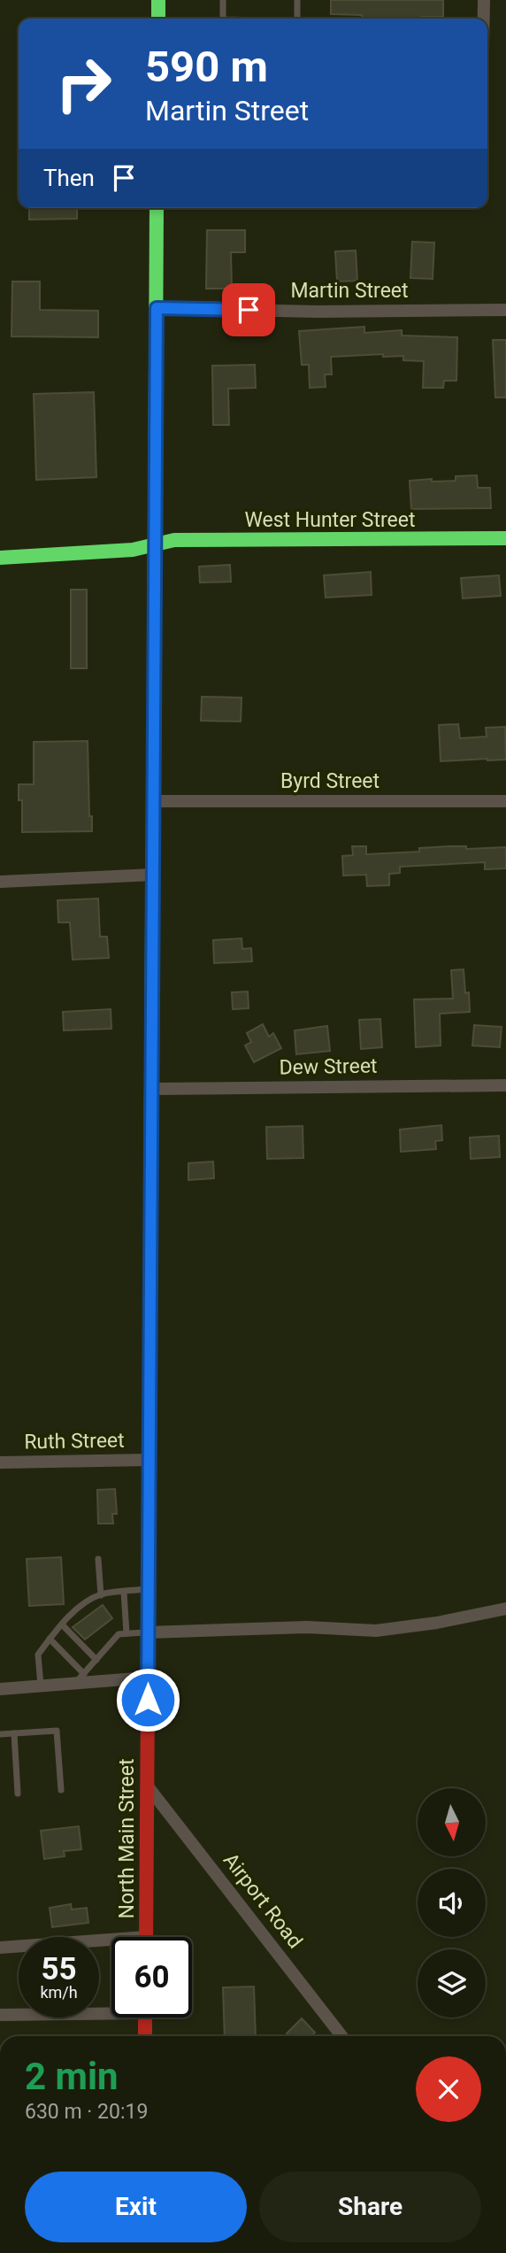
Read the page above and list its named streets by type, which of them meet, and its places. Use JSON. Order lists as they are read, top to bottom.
{
  "streets": {
    "main road": ["West Hunter Street", "North Main Street"],
    "street": [
      "Martin Street",
      "Byrd Street",
      "Dew Street",
      "Ruth Street",
      "Airport Road"
    ]
  },
  "crossings": [
    ["Martin Street", "North Main Street"],
    ["West Hunter Street", "North Main Street"],
    ["Byrd Street", "North Main Street"],
    ["Dew Street", "North Main Street"],
    ["Ruth Street", "North Main Street"],
    ["North Main Street", "Airport Road"]
  ],
  "north": "bottom",
  "page": {
    "turn": ["590 m", "Martin Street"],
    "then": "Then",
    "speed": "55 km/h",
    "limit": "60",
    "heading": ["2 min", "630 m · 20:19"],
    "buttons": ["Exit", "Share"]
  }
}
